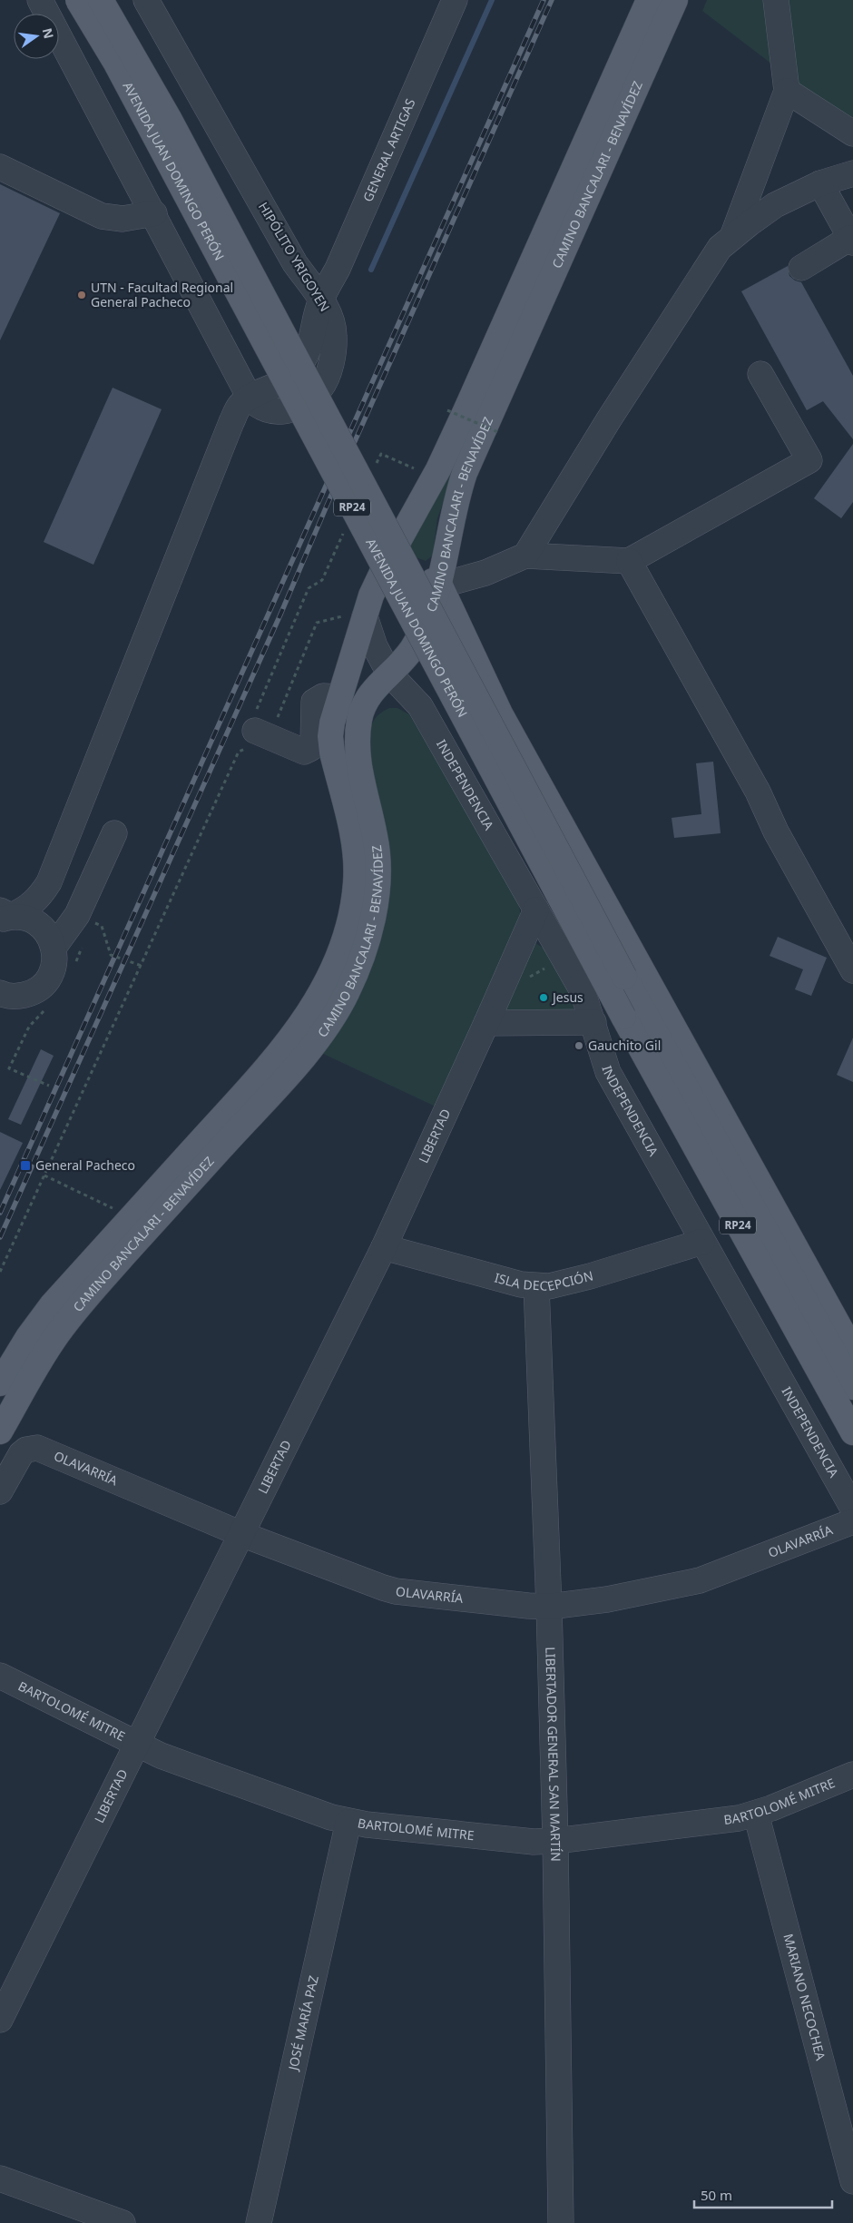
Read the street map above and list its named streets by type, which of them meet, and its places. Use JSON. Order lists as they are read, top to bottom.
{
  "streets": {
    "main road": ["AVENIDA JUAN DOMINGO PERÓN", "CAMINO BANCALARI - BENAVÍDEZ", "RP24"],
    "street": [
      "GENERAL ARTIGAS",
      "HIPÓLITO YRIGOYEN",
      "INDEPENDENCIA",
      "LIBERTAD",
      "ISLA DECEPCIÓN",
      "OLAVARRÍA",
      "BARTOLOMÉ MITRE",
      "LIBERTADOR GENERAL SAN MARTÍN",
      "MARIANO NECOCHEA",
      "JOSÉ MARÍA PAZ"
    ]
  },
  "crossings": [
    ["GENERAL ARTIGAS", "HIPÓLITO YRIGOYEN"],
    ["CAMINO BANCALARI - BENAVÍDEZ", "INDEPENDENCIA"],
    ["INDEPENDENCIA", "LIBERTAD"],
    ["INDEPENDENCIA", "ISLA DECEPCIÓN"],
    ["LIBERTAD", "ISLA DECEPCIÓN"],
    ["LIBERTAD", "OLAVARRÍA"],
    ["LIBERTAD", "BARTOLOMÉ MITRE"],
    ["ISLA DECEPCIÓN", "LIBERTADOR GENERAL SAN MARTÍN"],
    ["OLAVARRÍA", "LIBERTADOR GENERAL SAN MARTÍN"],
    ["BARTOLOMÉ MITRE", "LIBERTADOR GENERAL SAN MARTÍN"],
    ["BARTOLOMÉ MITRE", "MARIANO NECOCHEA"],
    ["BARTOLOMÉ MITRE", "JOSÉ MARÍA PAZ"]
  ],
  "places": {
    "other": ["UTN - Facultad Regional General Pacheco", "Jesus", "Gauchito Gil"],
    "transit": ["General Pacheco"]
  },
  "scale_bar": "50 m",
  "north": "right"
}
